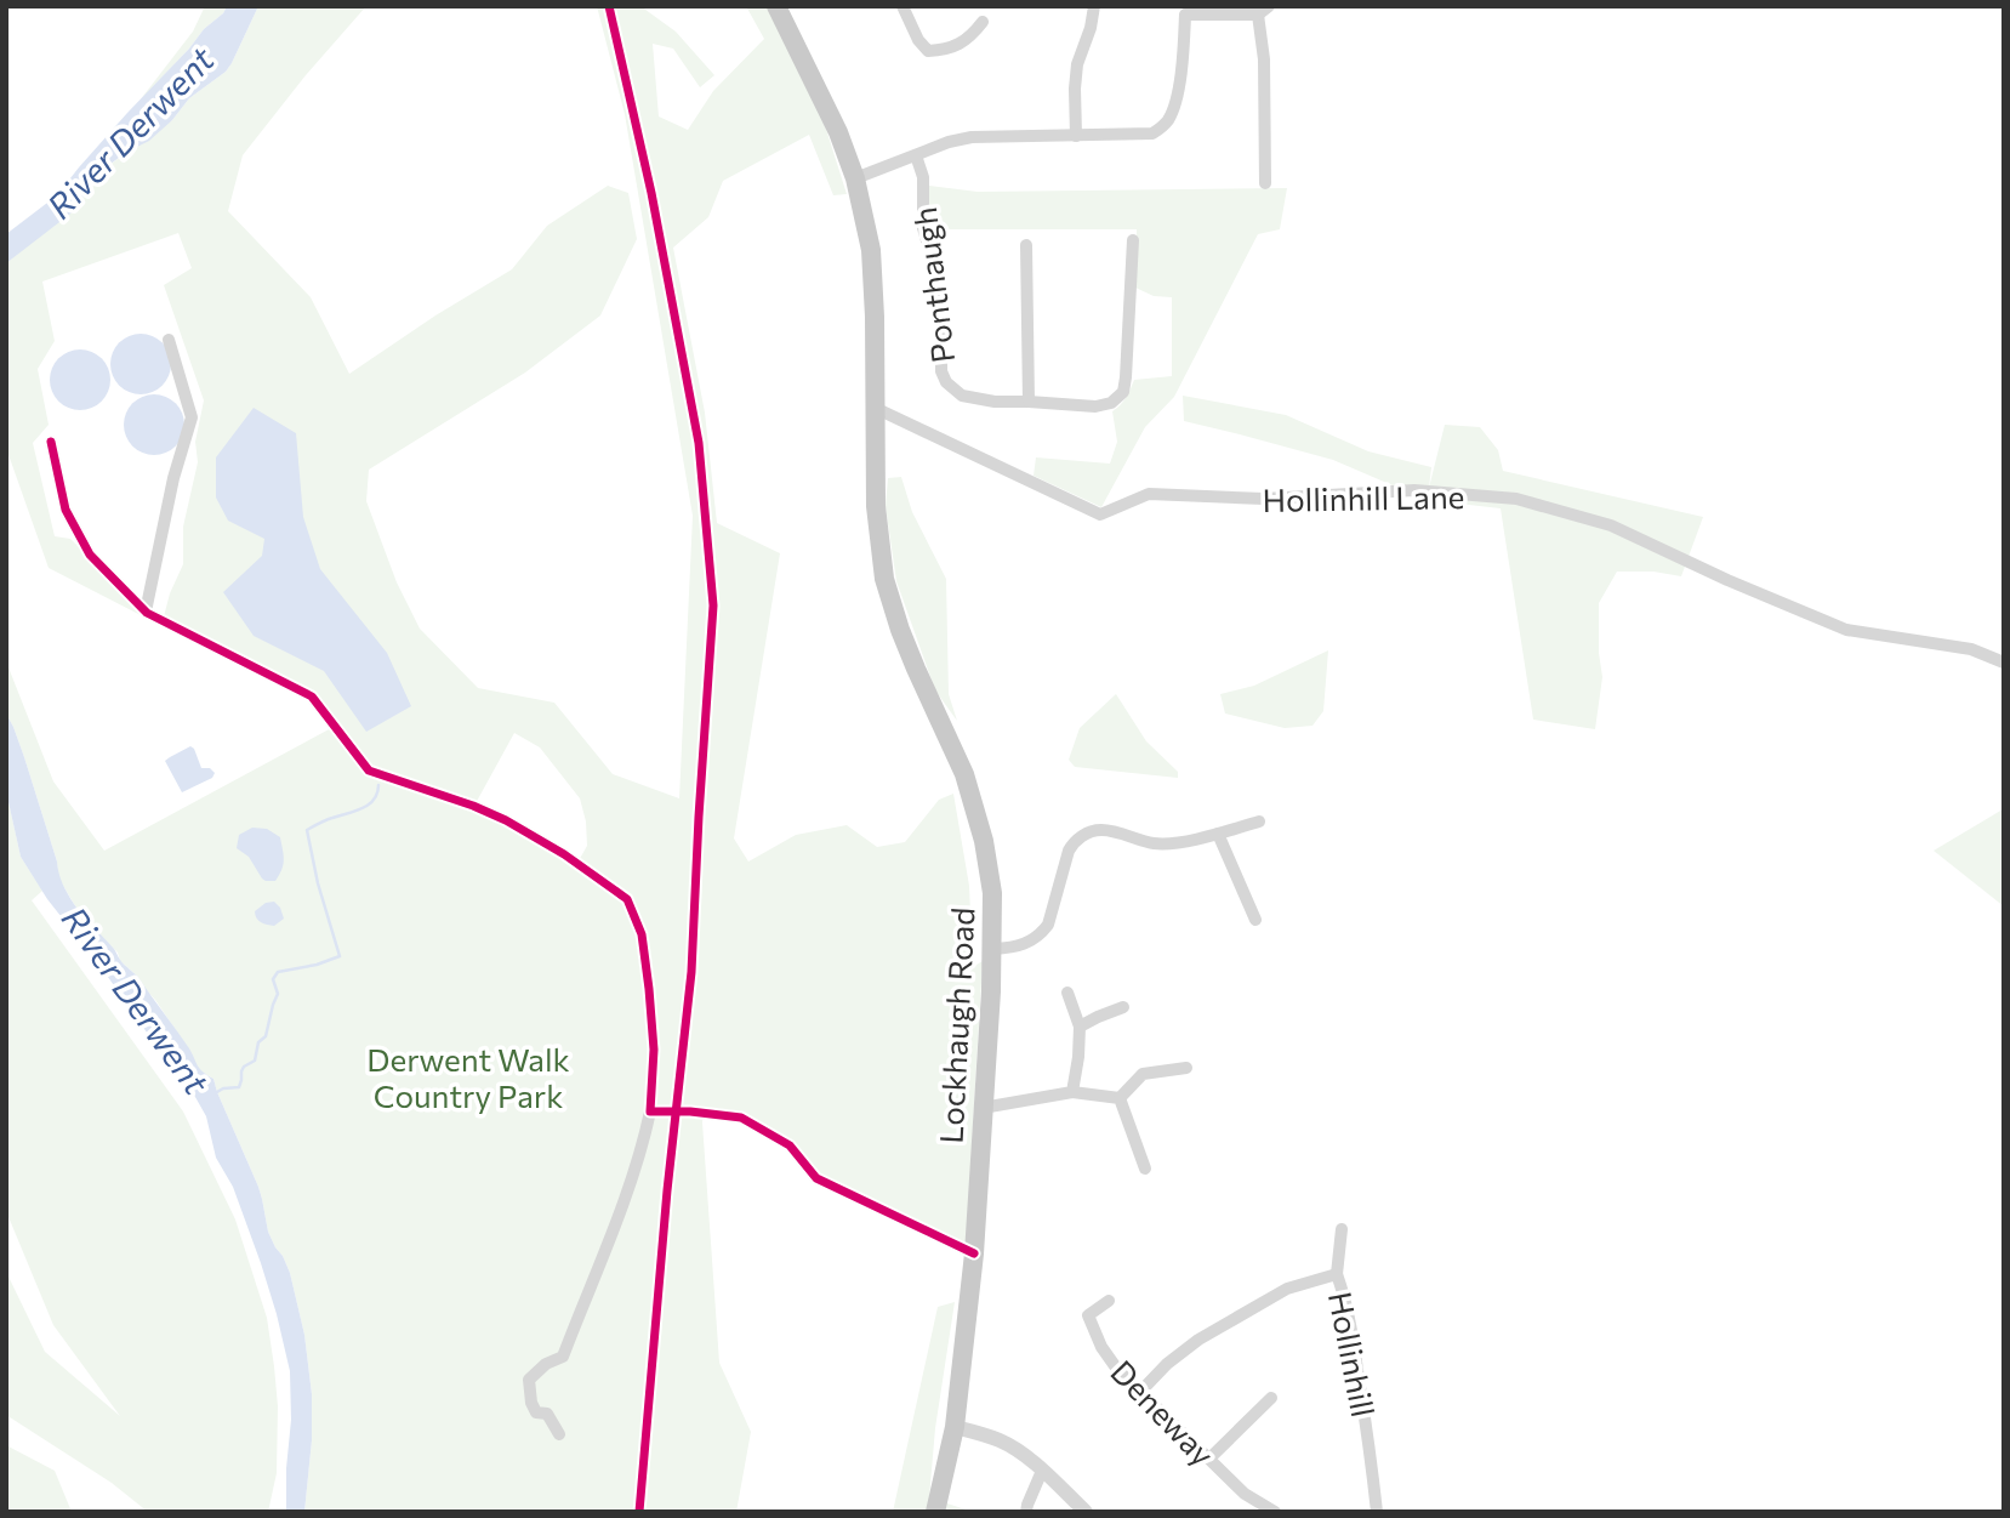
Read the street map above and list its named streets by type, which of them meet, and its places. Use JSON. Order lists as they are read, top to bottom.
{
  "streets": {
    "main road": ["Lockhaugh Road"],
    "street": [
      "Ponthaugh",
      "Hollinhill Lane",
      "Hollinhill",
      "Deneway"
    ]
  },
  "crossings": [
    ["Hollinhill Lane", "Lockhaugh Road"],
    ["Hollinhill", "Deneway"]
  ],
  "water": ["River Derwent"],
  "parks": ["Derwent Walk Country Park"]
}
